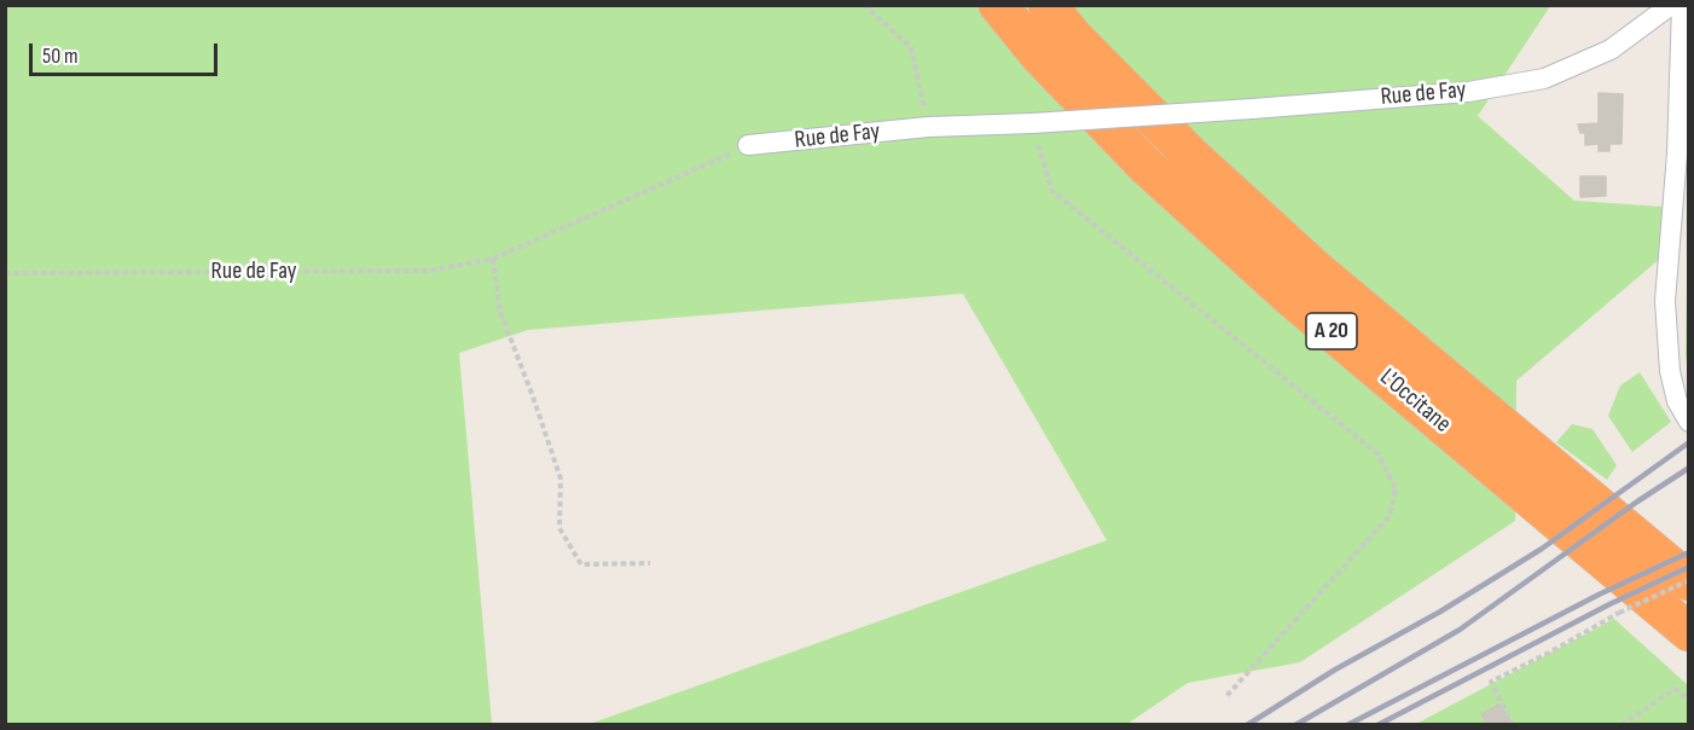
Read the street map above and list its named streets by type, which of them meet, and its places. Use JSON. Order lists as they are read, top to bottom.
{
  "streets": {
    "highway": ["A 20", "L'Occitane"],
    "street": ["Rue de Fay"]
  },
  "scale_bar": "50 m"
}
